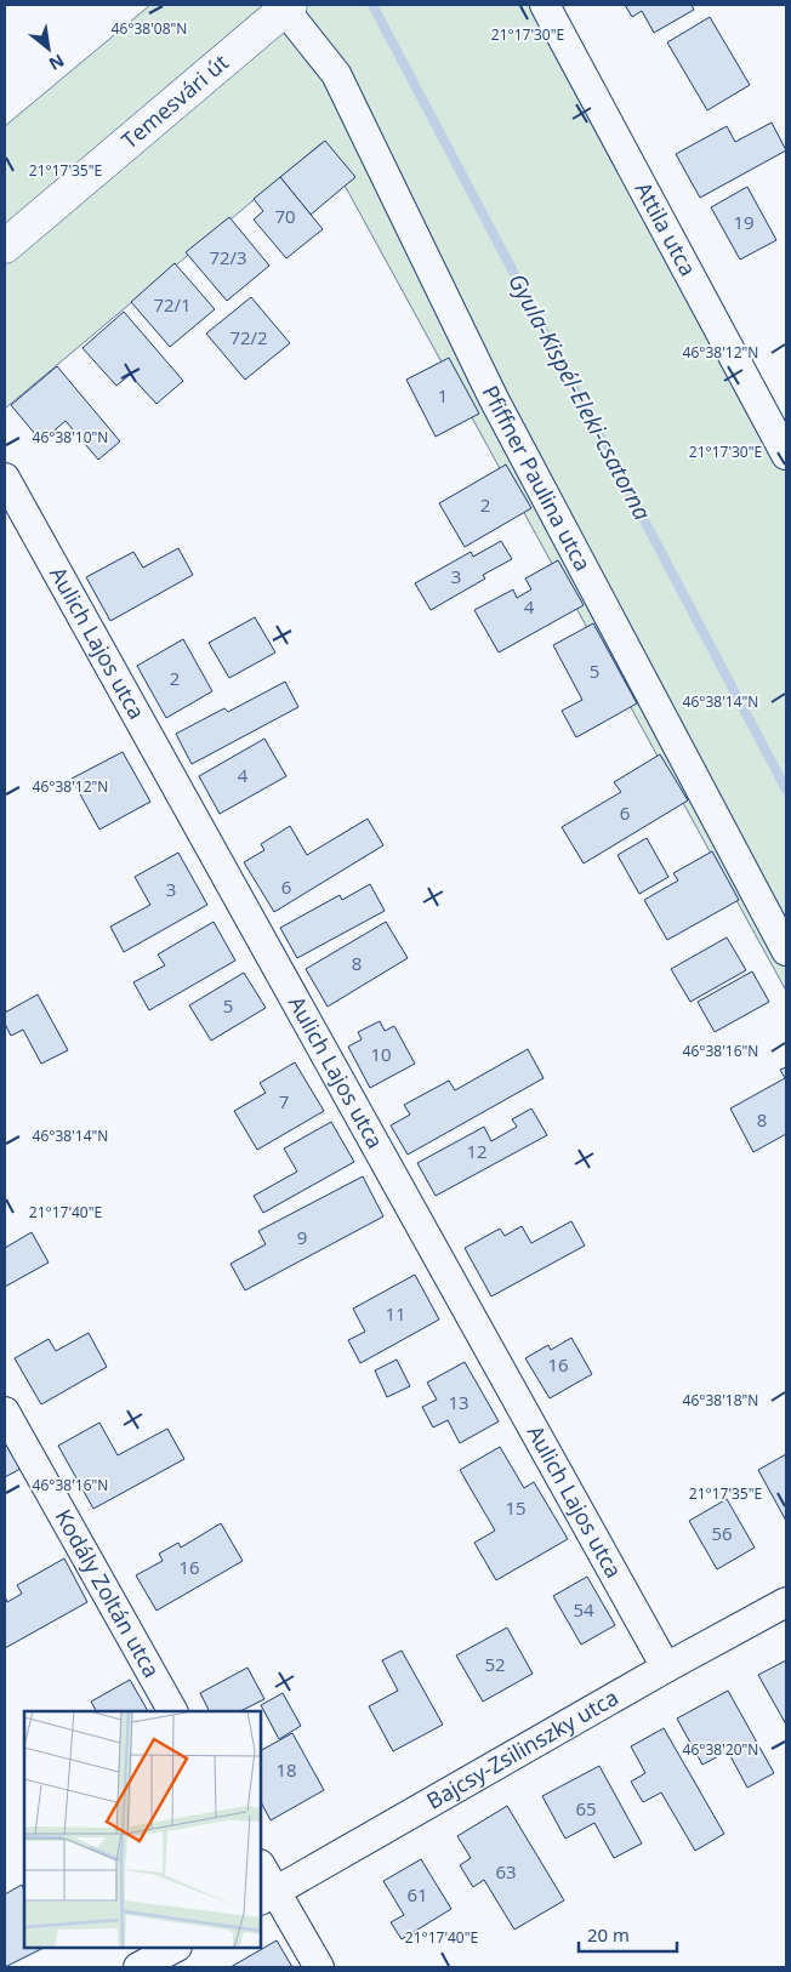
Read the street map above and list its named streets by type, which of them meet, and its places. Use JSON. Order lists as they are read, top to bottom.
{
  "streets": {
    "street": [
      "Temesvári út",
      "Attila utca",
      "Pfiffner Paulina utca",
      "Aulich Lajos utca",
      "Kodály Zoltán utca",
      "Bajcsy-Zsilinszky utca"
    ]
  },
  "crossings": [
    ["Temesvári út", "Pfiffner Paulina utca"],
    ["Aulich Lajos utca", "Bajcsy-Zsilinszky utca"]
  ],
  "water": ["Gyula-Kispél-Eleki-csatorna"],
  "house_numbers": [
    "70",
    "19",
    "72/3",
    "72/1",
    "72/2",
    "1",
    "2",
    "3",
    "4",
    "5",
    "2",
    "4",
    "6",
    "6",
    "3",
    "8",
    "5",
    "10",
    "7",
    "8",
    "12",
    "9",
    "11",
    "16",
    "13",
    "15",
    "56",
    "16",
    "54",
    "52",
    "18",
    "65",
    "63",
    "61"
  ],
  "scale_bar": "20 m",
  "north": "bottom right",
  "coordinates": [
    "46°38'08\"N",
    "21°17'30\"E",
    "21°17'35\"E",
    "46°38'12\"N",
    "46°38'10\"N",
    "46°38'14\"N",
    "46°38'16\"N",
    "21°17'40\"E",
    "46°38'18\"N",
    "46°38'20\"N"
  ]
}
